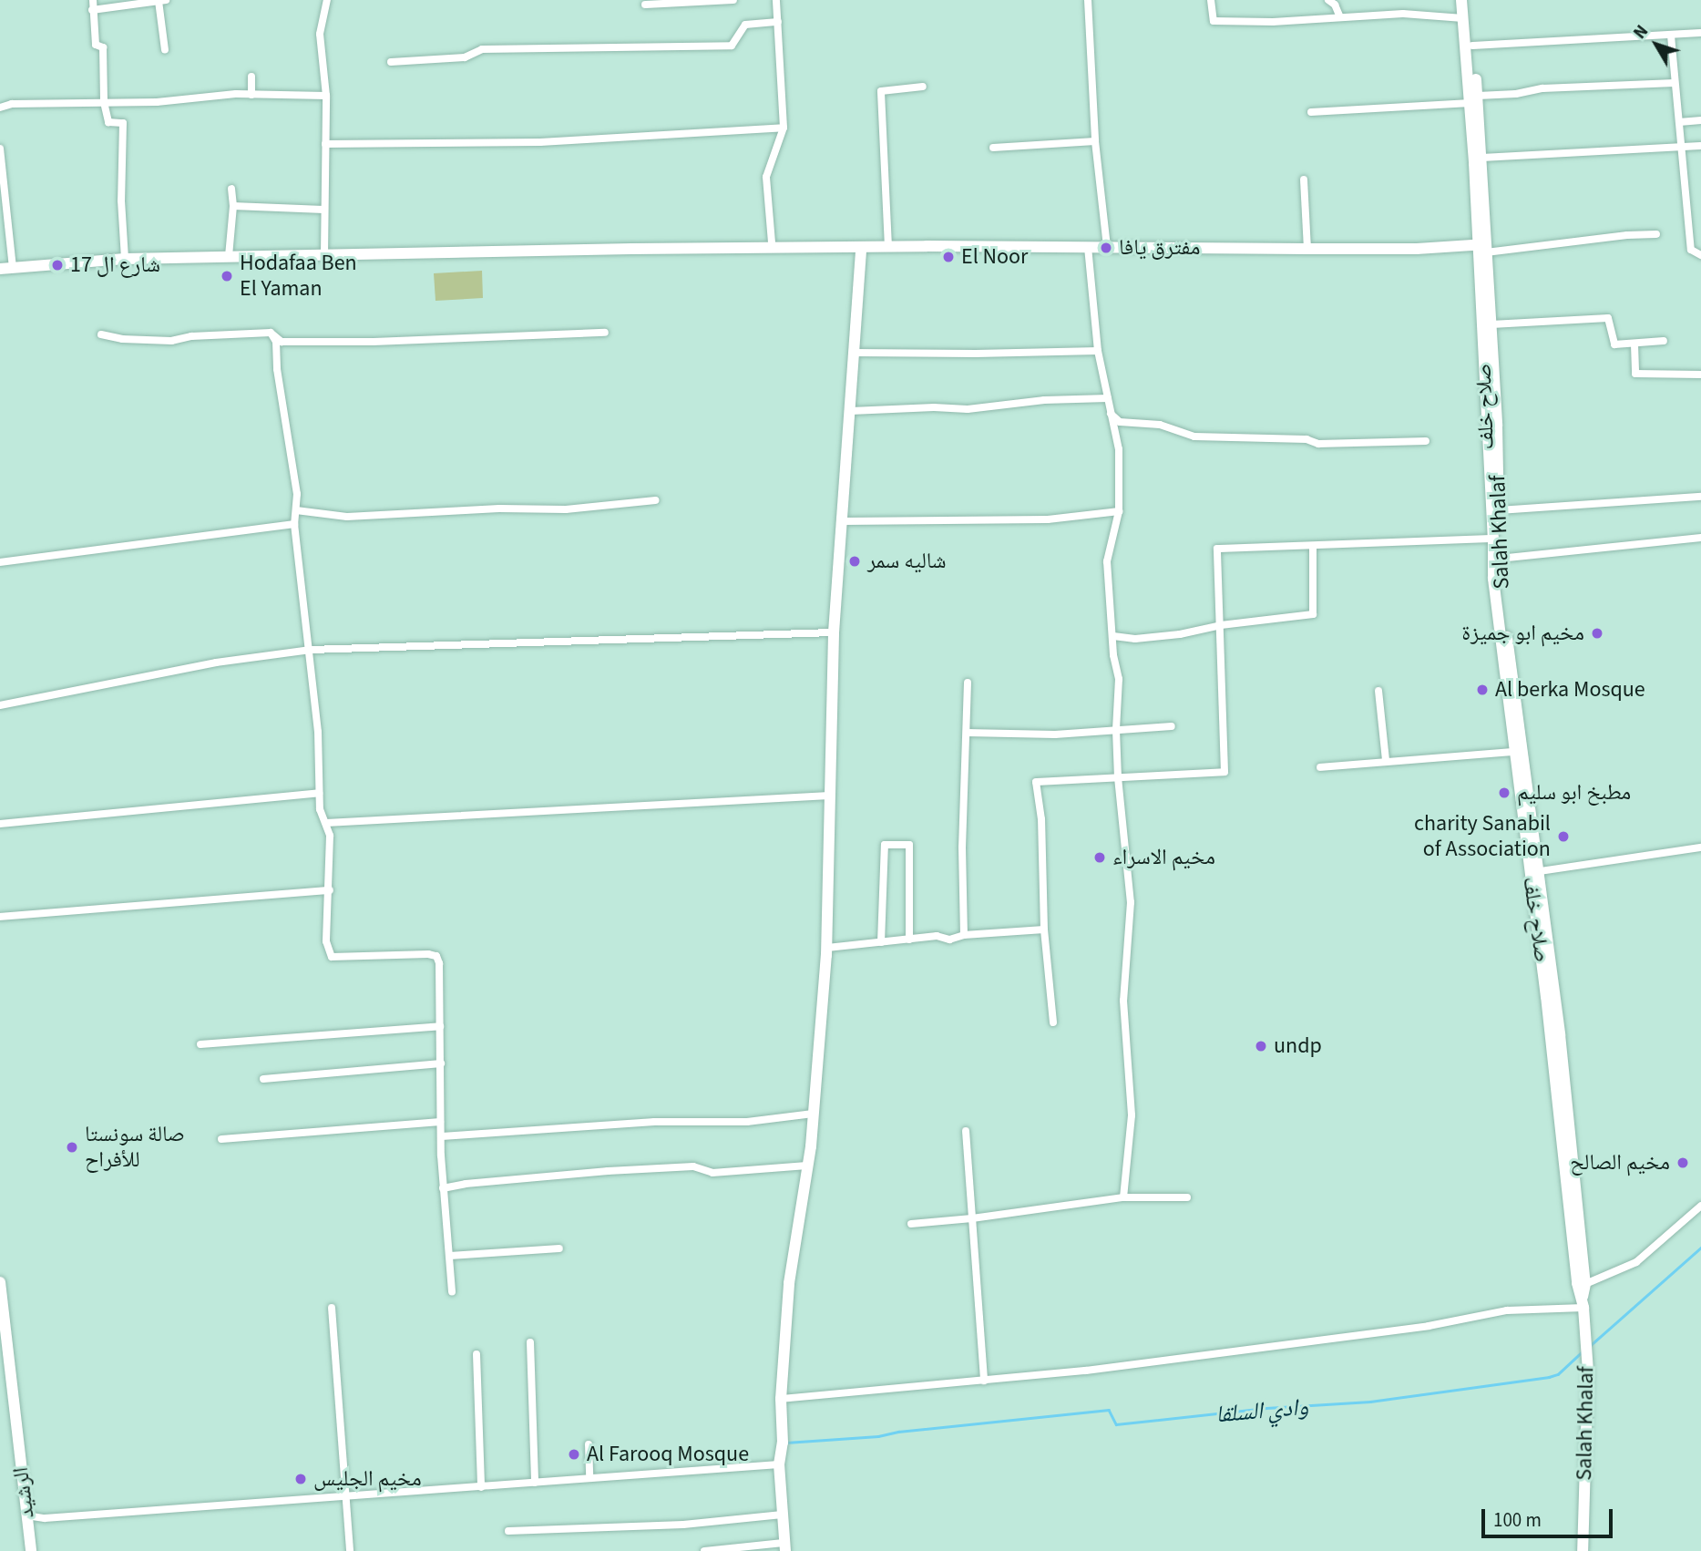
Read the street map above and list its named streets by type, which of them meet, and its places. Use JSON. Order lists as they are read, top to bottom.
{
  "streets": {
    "street": ["صلاح خلف", "Salah Khalaf", "الرشيد"]
  },
  "crossings": [
    ["صلاح خلف", "Salah Khalaf"]
  ],
  "water": ["وادي السلقا"],
  "places": [
    "مفترق يافا",
    "El Noor",
    "شارع ال 17",
    "Hodafaa Ben El Yaman",
    "شاليه سمر",
    "مخيم ابو جميزة",
    "Al berka Mosque",
    "مطبخ ابو سليم",
    "charity Sanabil of Association",
    "مخيم الاسراء",
    "undp",
    "صالة سونستا للأفراح",
    "مخيم الصالح",
    "Al Farooq Mosque",
    "مخيم الجليس"
  ],
  "scale_bar": "100 m",
  "north": "top left"
}
